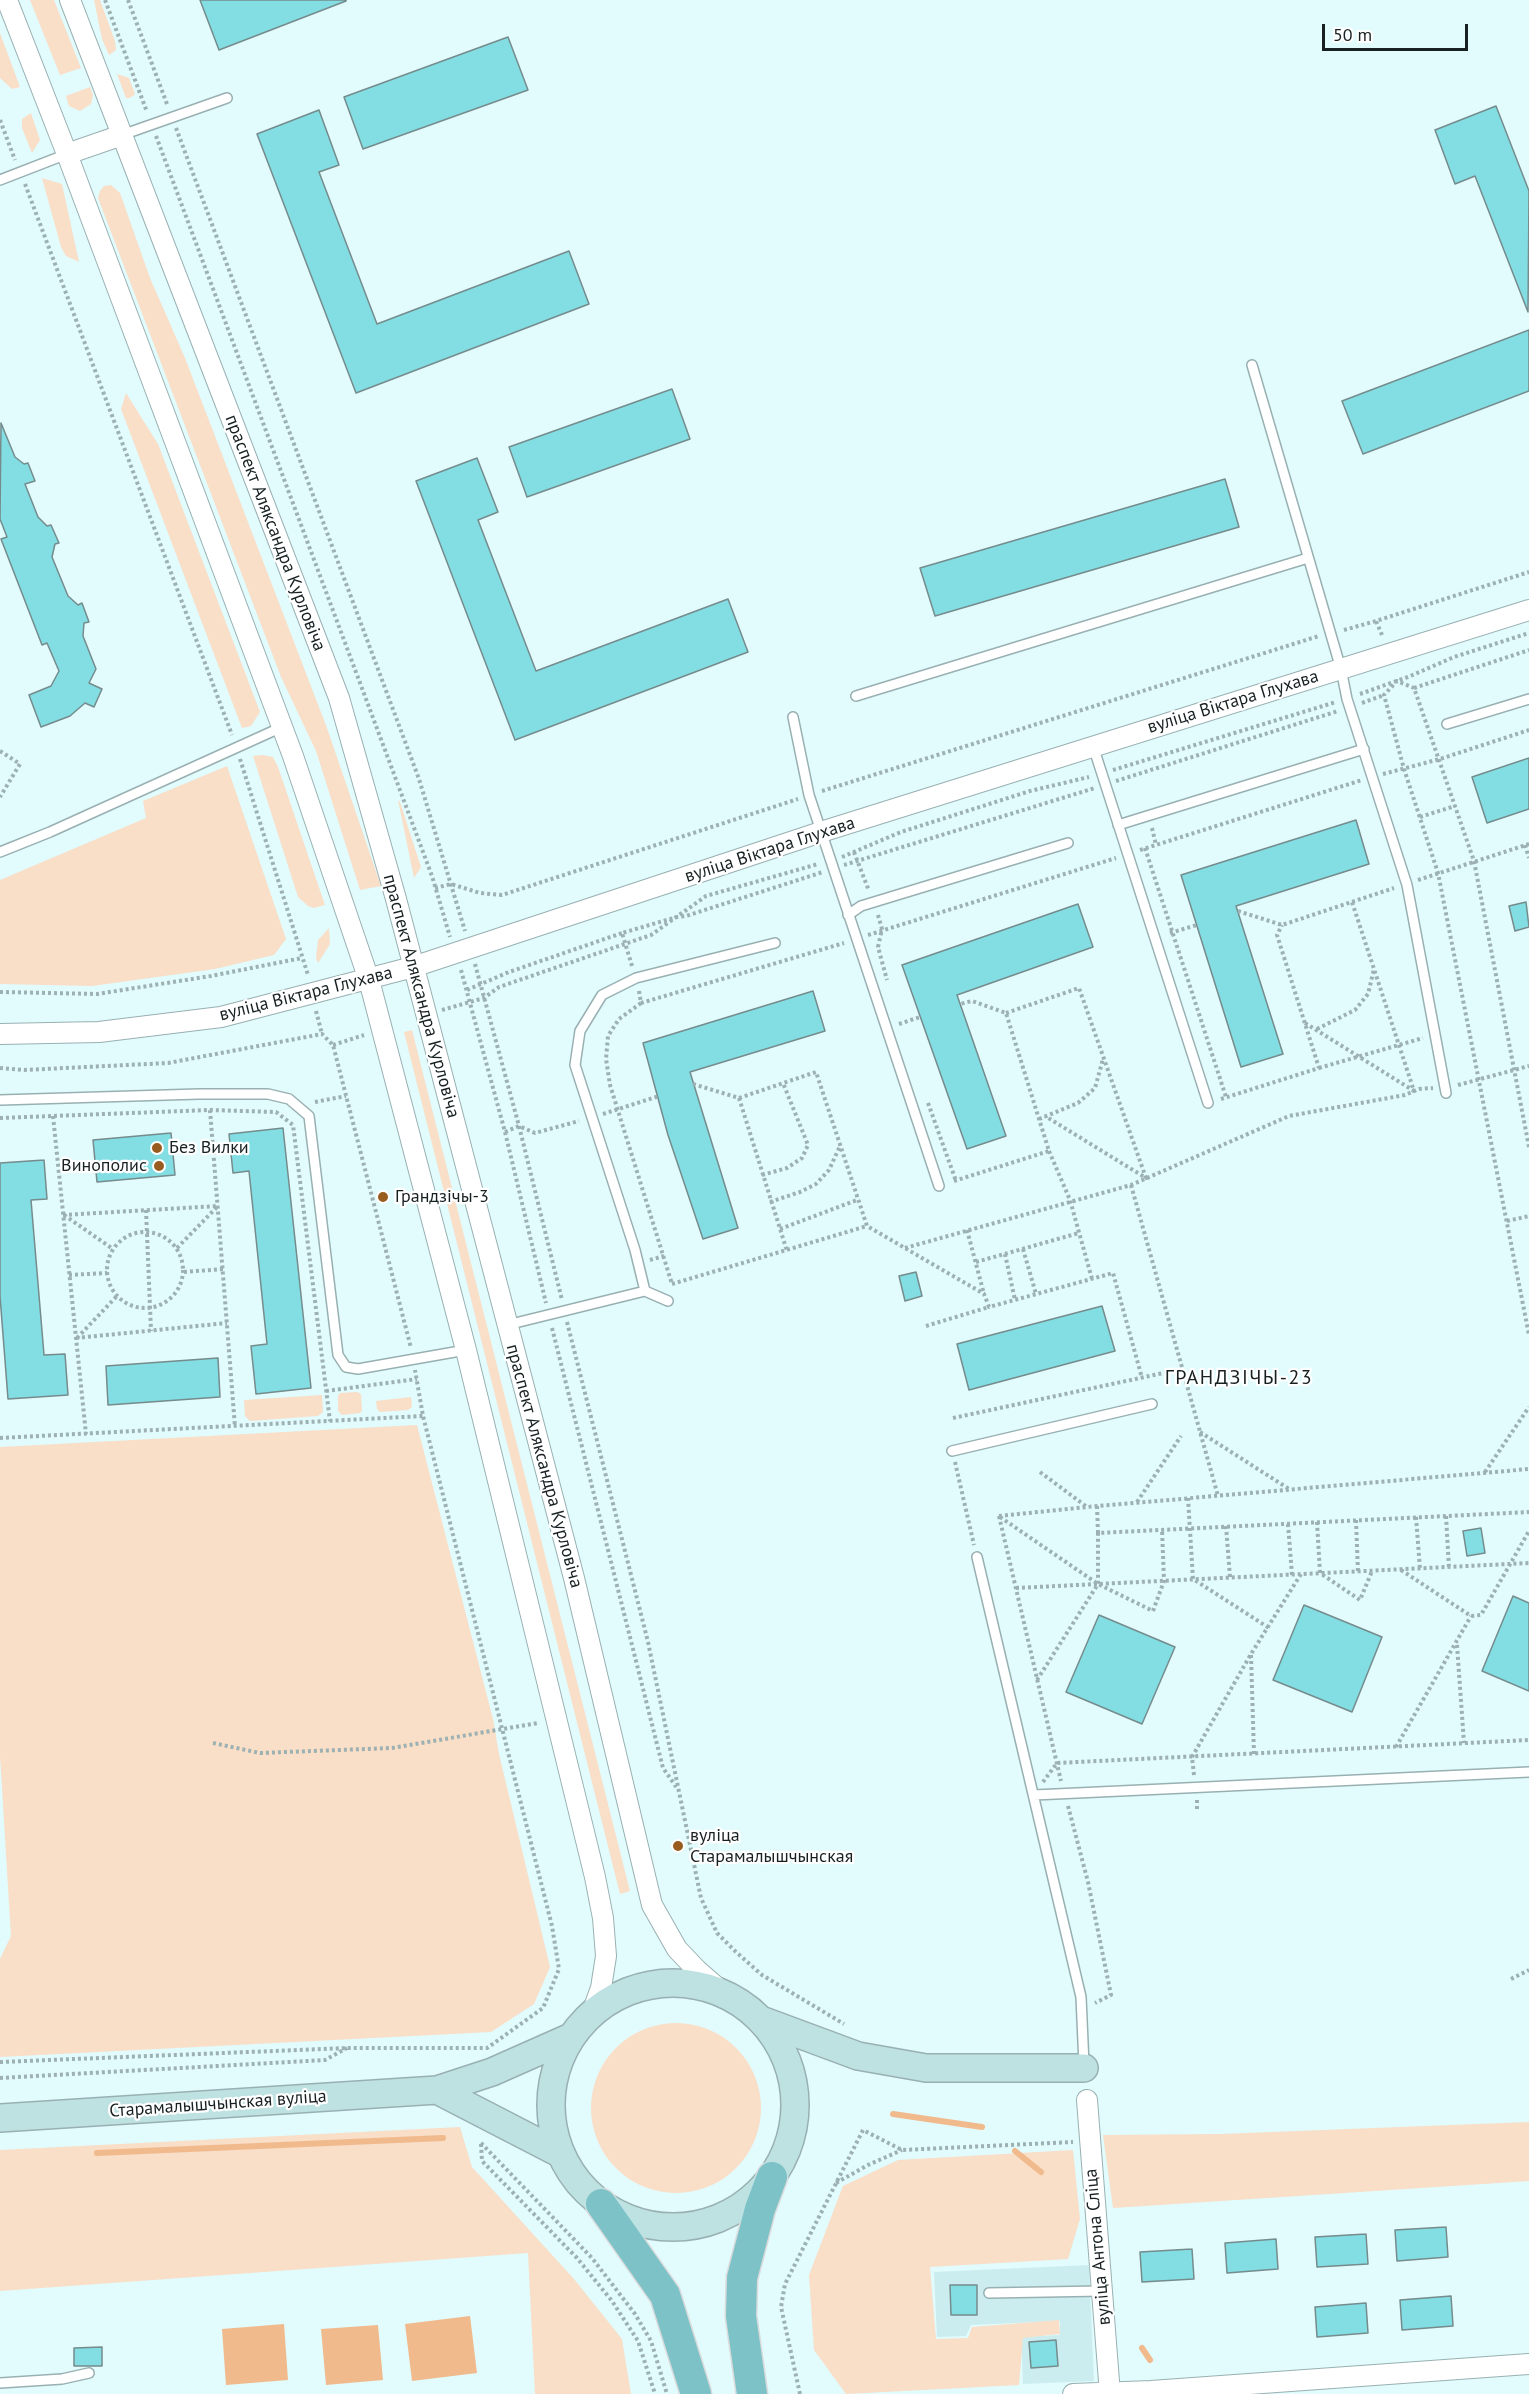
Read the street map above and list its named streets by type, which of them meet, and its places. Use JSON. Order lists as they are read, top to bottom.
{
  "streets": {
    "main road": ["Старамалышчынская вуліца"],
    "street": ["праспект Аляксандра Курловіча", "вуліца Віктара Глухава", "вуліца Антона Сліца"]
  },
  "crossings": [
    ["праспект Аляксандра Курловіча", "вуліца Віктара Глухава"],
    ["праспект Аляксандра Курловіча", "Старамалышчынская вуліца"]
  ],
  "districts": ["ГРАНДЗІЧЫ-23"],
  "places": [
    "Без Вилки",
    "Винополис",
    "Грандзічы-3",
    "вуліца Старамалышчынская"
  ],
  "scale_bar": "50 m"
}
